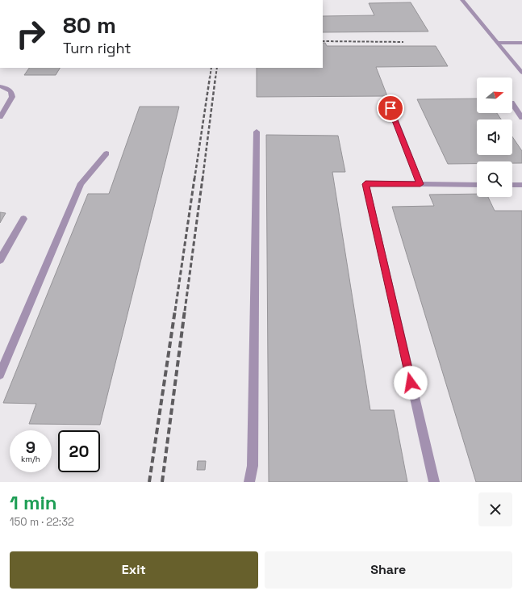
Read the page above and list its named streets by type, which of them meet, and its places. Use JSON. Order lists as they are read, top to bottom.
{
  "north": "right",
  "page": {
    "turn": ["80 m", "Turn right"],
    "speed": "9 km/h",
    "limit": "20",
    "heading": ["1 min", "150 m · 22:32"],
    "buttons": ["Exit", "Share"]
  }
}
